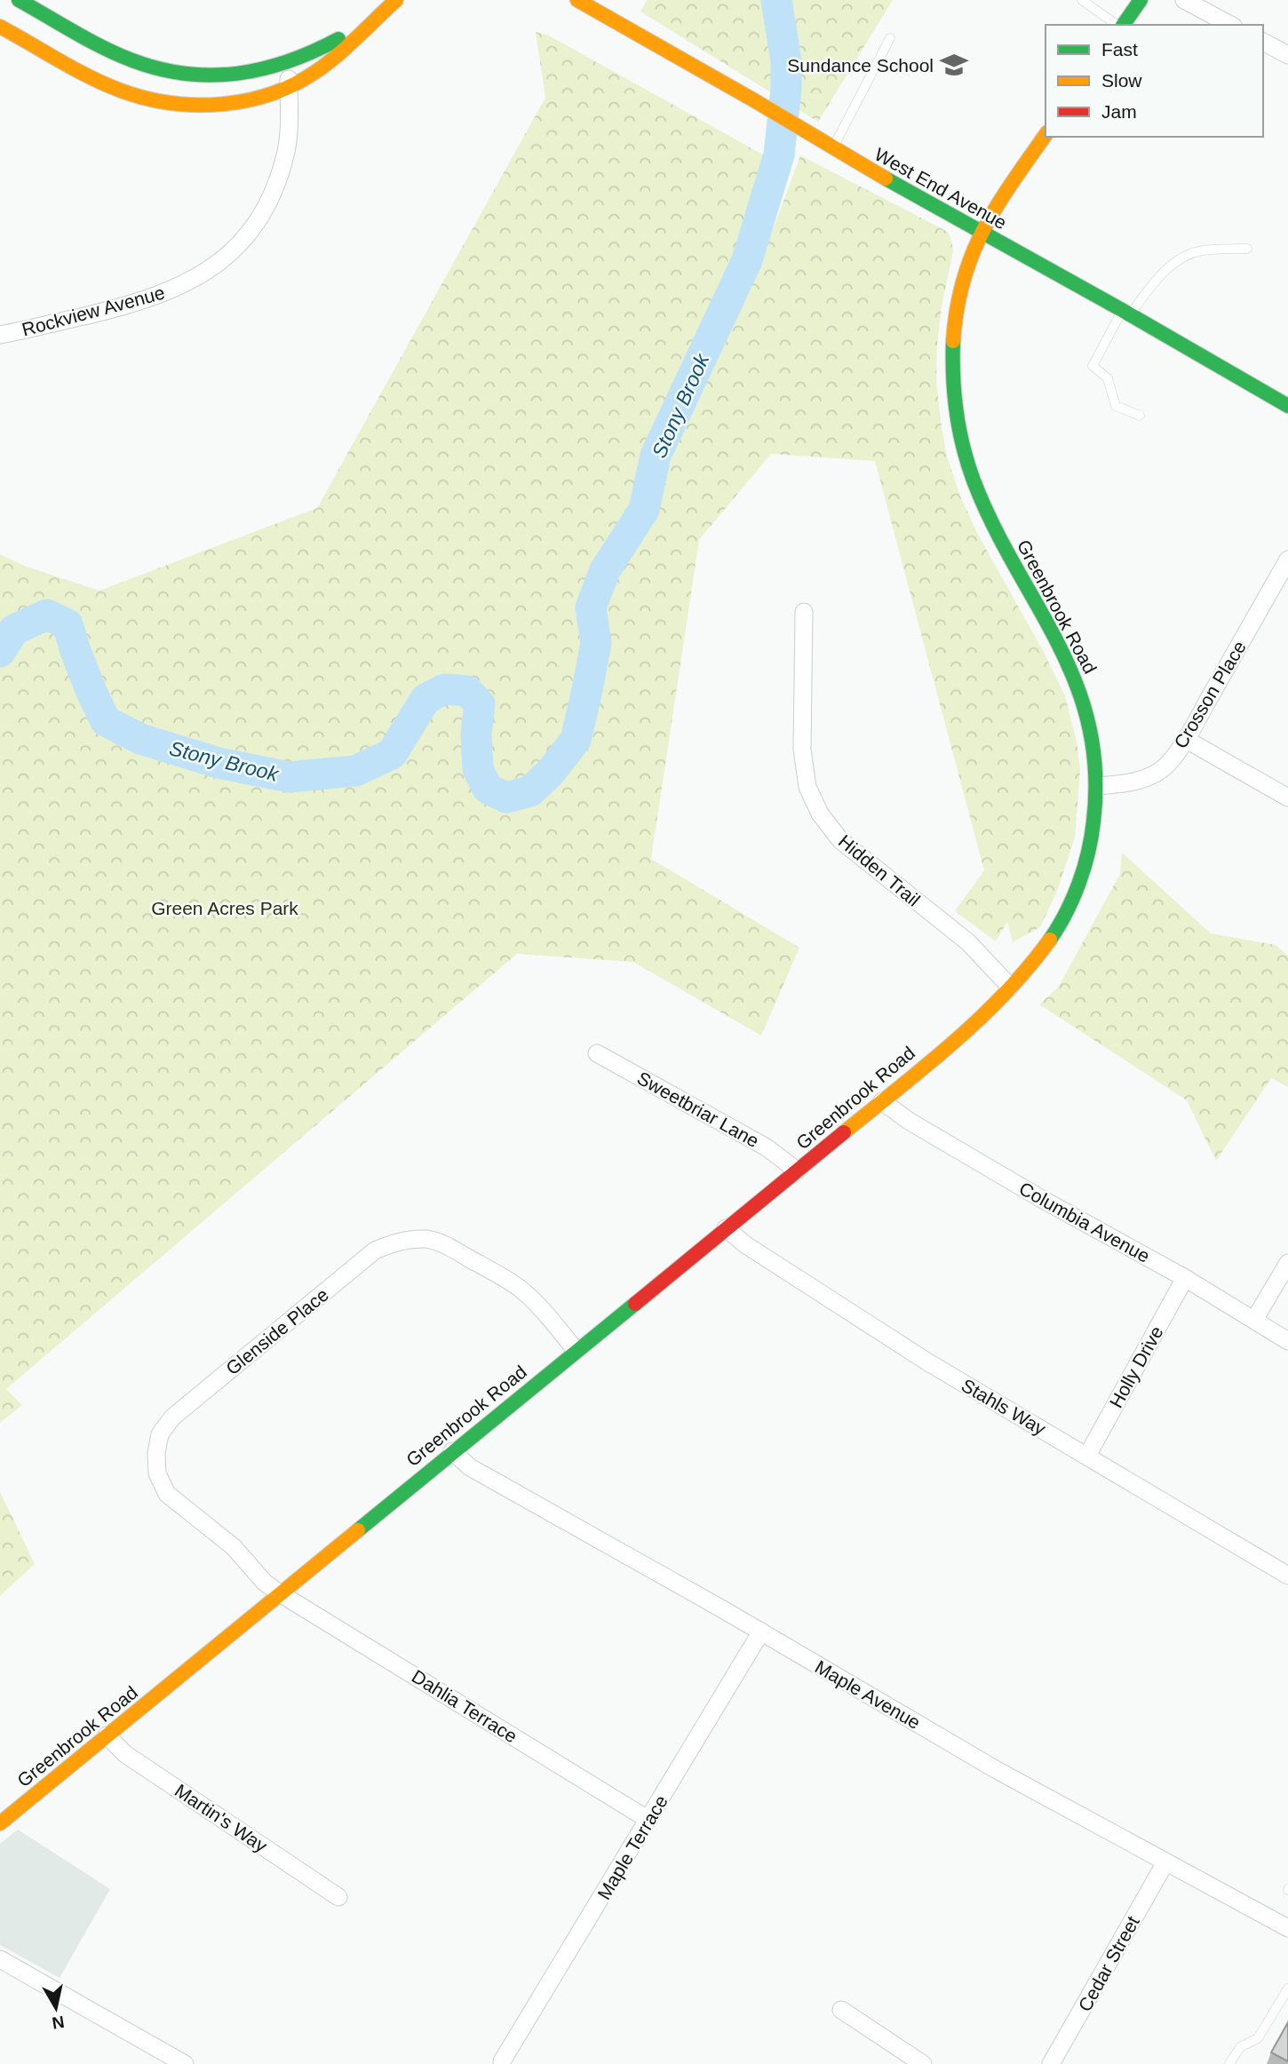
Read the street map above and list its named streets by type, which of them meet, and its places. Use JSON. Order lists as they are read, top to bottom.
{
  "streets": {
    "street": [
      "West End Avenue",
      "Rockview Avenue",
      "Greenbrook Road",
      "Crosson Place",
      "Hidden Trail",
      "Sweetbriar Lane",
      "Columbia Avenue",
      "Glenside Place",
      "Holly Drive",
      "Stahls Way",
      "Maple Avenue",
      "Dahlia Terrace",
      "Martin's Way",
      "Maple Terrace",
      "Cedar Street"
    ]
  },
  "crossings": [
    ["West End Avenue", "Greenbrook Road"],
    ["Greenbrook Road", "Crosson Place"],
    ["Greenbrook Road", "Hidden Trail"],
    ["Greenbrook Road", "Sweetbriar Lane"],
    ["Greenbrook Road", "Columbia Avenue"],
    ["Greenbrook Road", "Glenside Place"],
    ["Greenbrook Road", "Stahls Way"],
    ["Greenbrook Road", "Maple Avenue"],
    ["Greenbrook Road", "Dahlia Terrace"],
    ["Greenbrook Road", "Martin's Way"],
    ["Columbia Avenue", "Holly Drive"],
    ["Glenside Place", "Dahlia Terrace"],
    ["Holly Drive", "Stahls Way"],
    ["Maple Avenue", "Maple Terrace"],
    ["Maple Avenue", "Cedar Street"],
    ["Dahlia Terrace", "Maple Terrace"]
  ],
  "water": ["Stony Brook"],
  "parks": ["Green Acres Park"],
  "places": {
    "school or university": ["Sundance School"]
  },
  "legend": ["Fast", "Slow", "Jam"],
  "north": "bottom"
}
